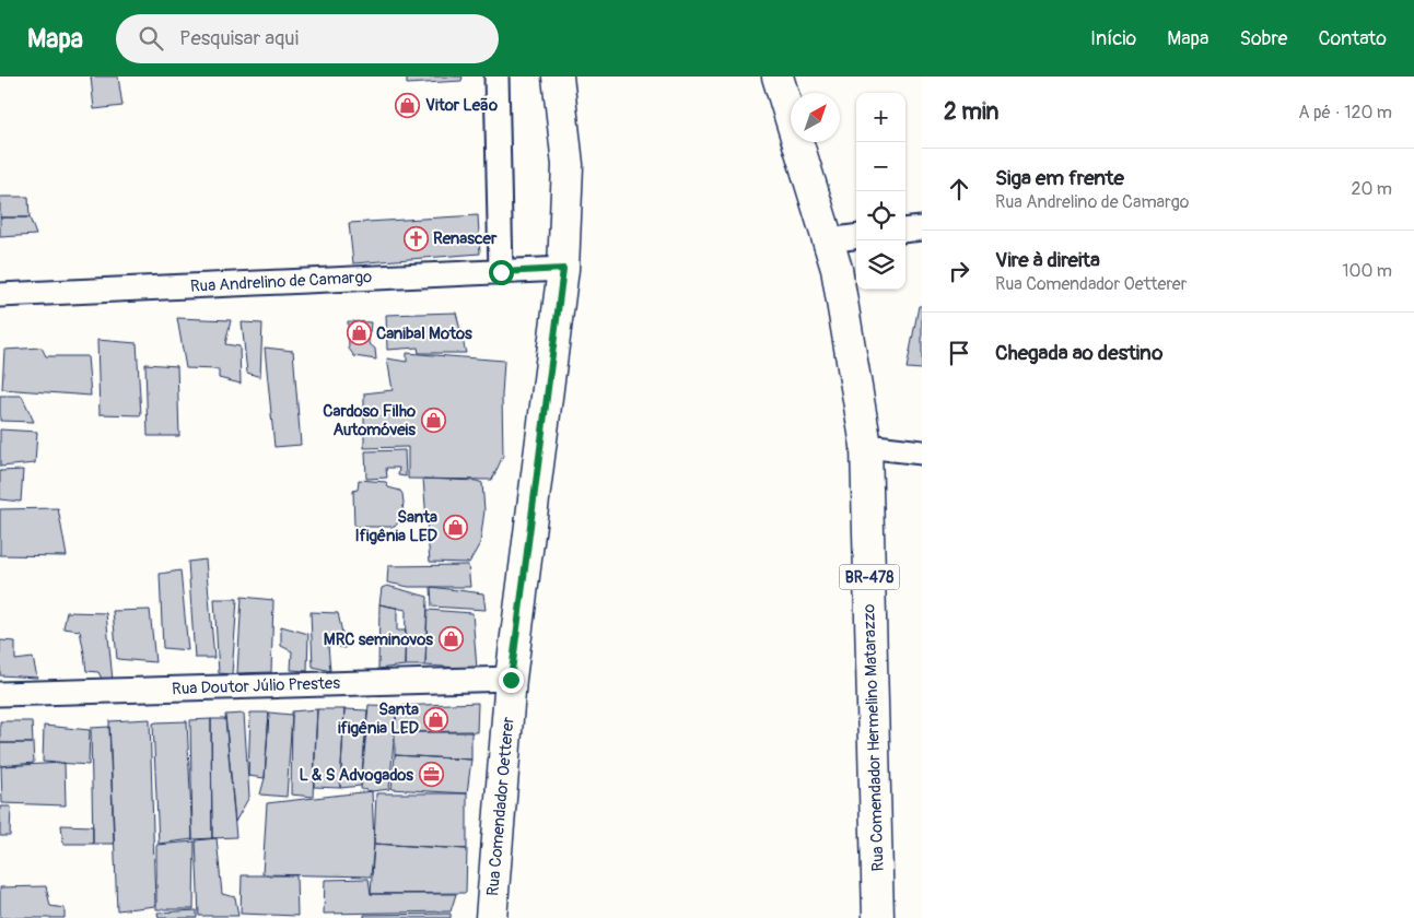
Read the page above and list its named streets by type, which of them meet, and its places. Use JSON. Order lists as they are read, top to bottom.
{
  "streets": {
    "main road": ["BR-478", "Rua Comendador Hermelino Matarazzo", "Rua Comendador Oetterer"],
    "street": ["Rua Andrelino de Camargo", "Rua Doutor Júlio Prestes"]
  },
  "crossings": [
    ["Rua Andrelino de Camargo", "Rua Comendador Oetterer"],
    ["Rua Doutor Júlio Prestes", "Rua Comendador Oetterer"]
  ],
  "places": {
    "shop": [
      "Vitor Leão",
      "Canibal Motos",
      "Cardoso Filho Automóveis",
      "Santa Ifigênia LED",
      "MRC seminovos",
      "Santa ifigênia LED"
    ],
    "church": ["Renascer"],
    "office": ["L & S Advogados"]
  },
  "north": "top right",
  "page": {
    "header": "Mapa",
    "search": "Pesquisar aqui",
    "nav": [
      "Início",
      "Mapa",
      "Sobre",
      "Contato"
    ],
    "heading": ["2 min", "A pé · 120 m"],
    "map_buttons": ["+", "−"],
    "list": [
      ["Siga em frente", "Rua Andrelino de Camargo", "20 m"],
      ["Vire à direita", "Rua Comendador Oetterer", "100 m"],
      "Chegada ao destino"
    ]
  }
}
